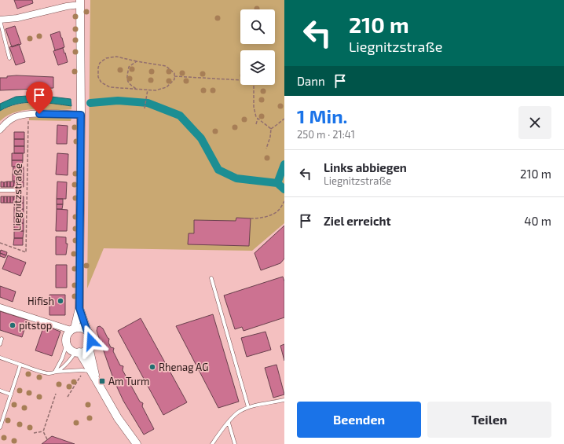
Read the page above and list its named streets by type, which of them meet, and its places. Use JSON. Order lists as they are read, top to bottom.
{
  "streets": {
    "path": ["Liegnitzstraße"]
  },
  "places": {
    "other": ["Hifish", "pitstop", "Rhenag AG"],
    "transit": ["Am Turm"]
  },
  "page": {
    "turn": ["210 m", "Liegnitzstraße"],
    "then": "Dann",
    "heading": ["1 Min.", "250 m · 21:41"],
    "list": [
      {
        "name": "Links abbiegen",
        "note": "Liegnitzstraße",
        "value": "210 m"
      },
      {
        "name": "Ziel erreicht",
        "value": "40 m"
      }
    ],
    "buttons": ["Beenden", "Teilen"]
  }
}
